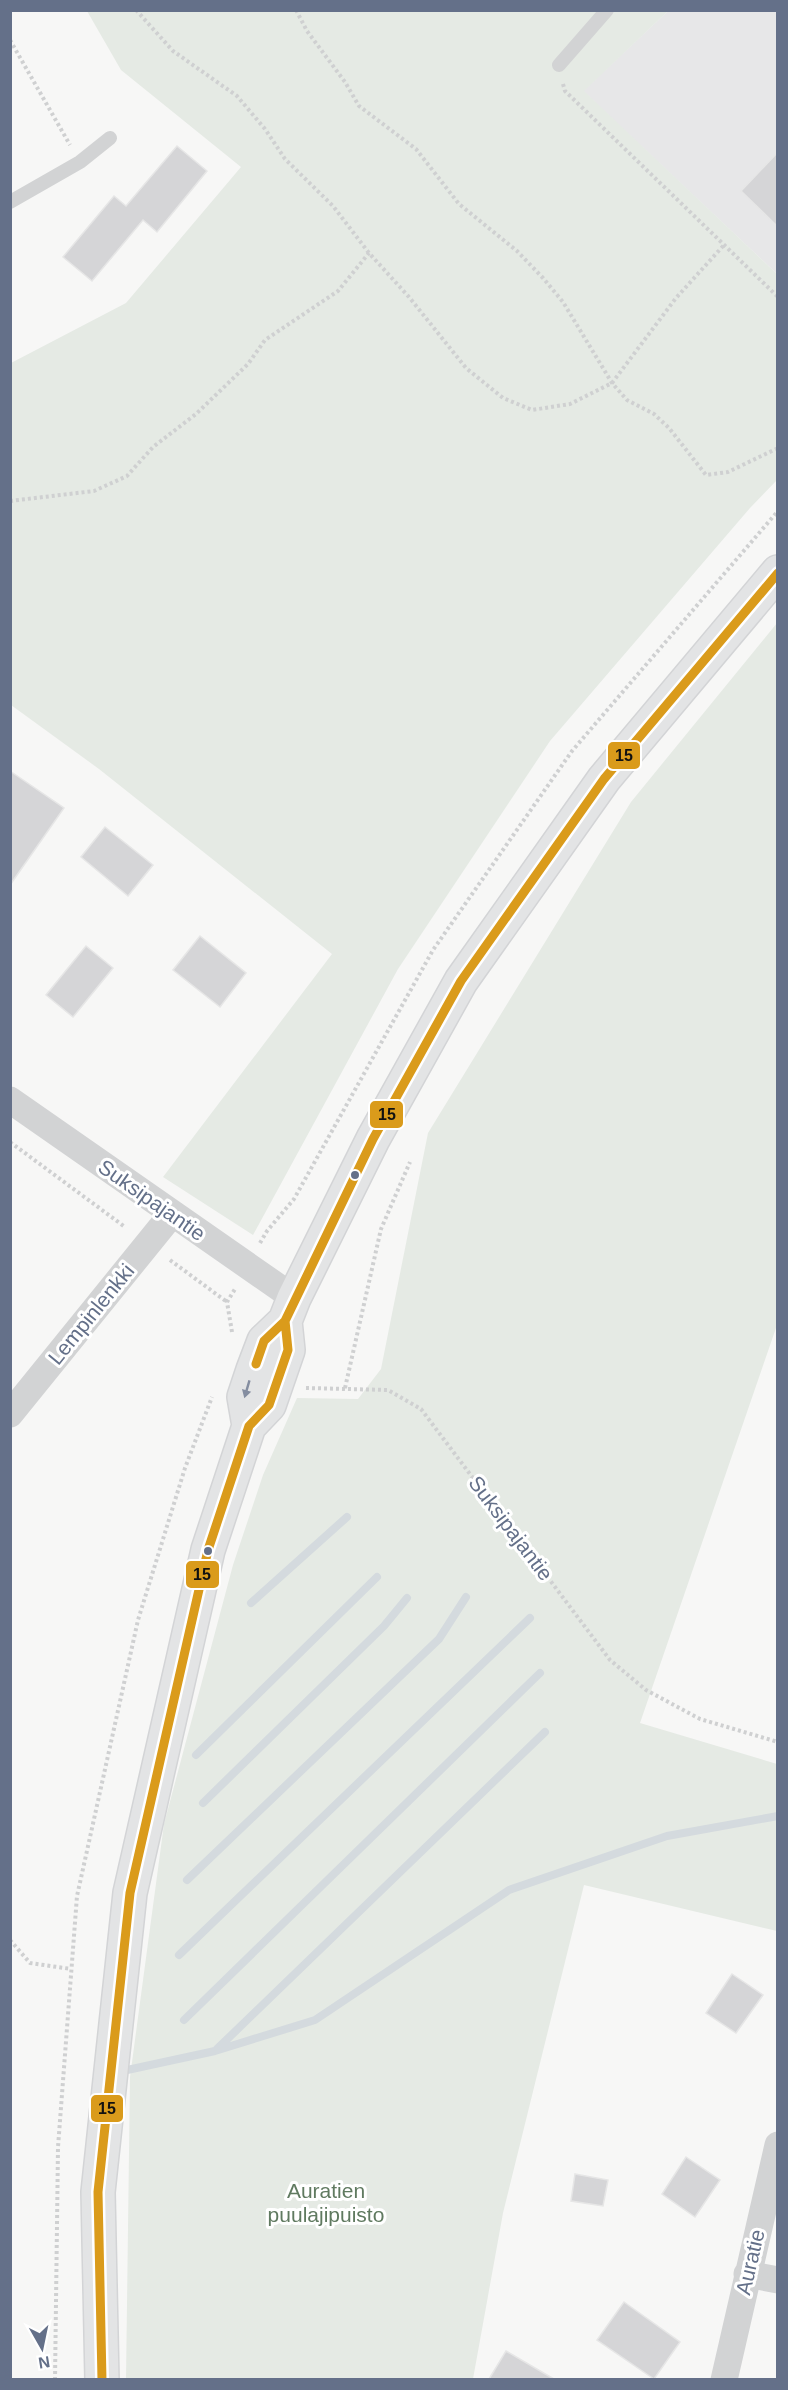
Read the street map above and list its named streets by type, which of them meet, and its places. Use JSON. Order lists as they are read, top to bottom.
{
  "streets": {
    "street": ["Suksipajantie", "Lempinlenkki", "Auratie"]
  },
  "crossings": [
    ["Suksipajantie", "Lempinlenkki"]
  ],
  "parks": ["Auratien puulajipuisto"],
  "lines": ["transit line 15"],
  "north": "bottom"
}
